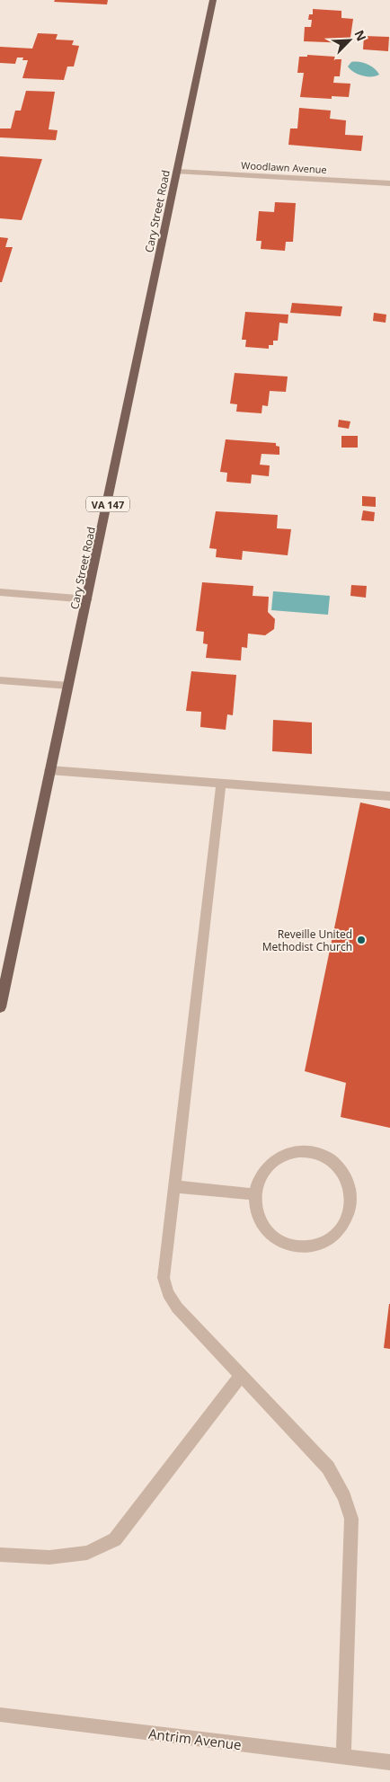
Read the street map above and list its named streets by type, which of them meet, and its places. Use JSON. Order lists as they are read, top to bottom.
{
  "streets": {
    "main road": ["Cary Street Road", "VA 147"],
    "street": ["Woodlawn Avenue", "Antrim Avenue"]
  },
  "crossings": [
    ["Woodlawn Avenue", "Cary Street Road"]
  ],
  "places": ["Reveille United Methodist Church"],
  "north": "top right"
}
